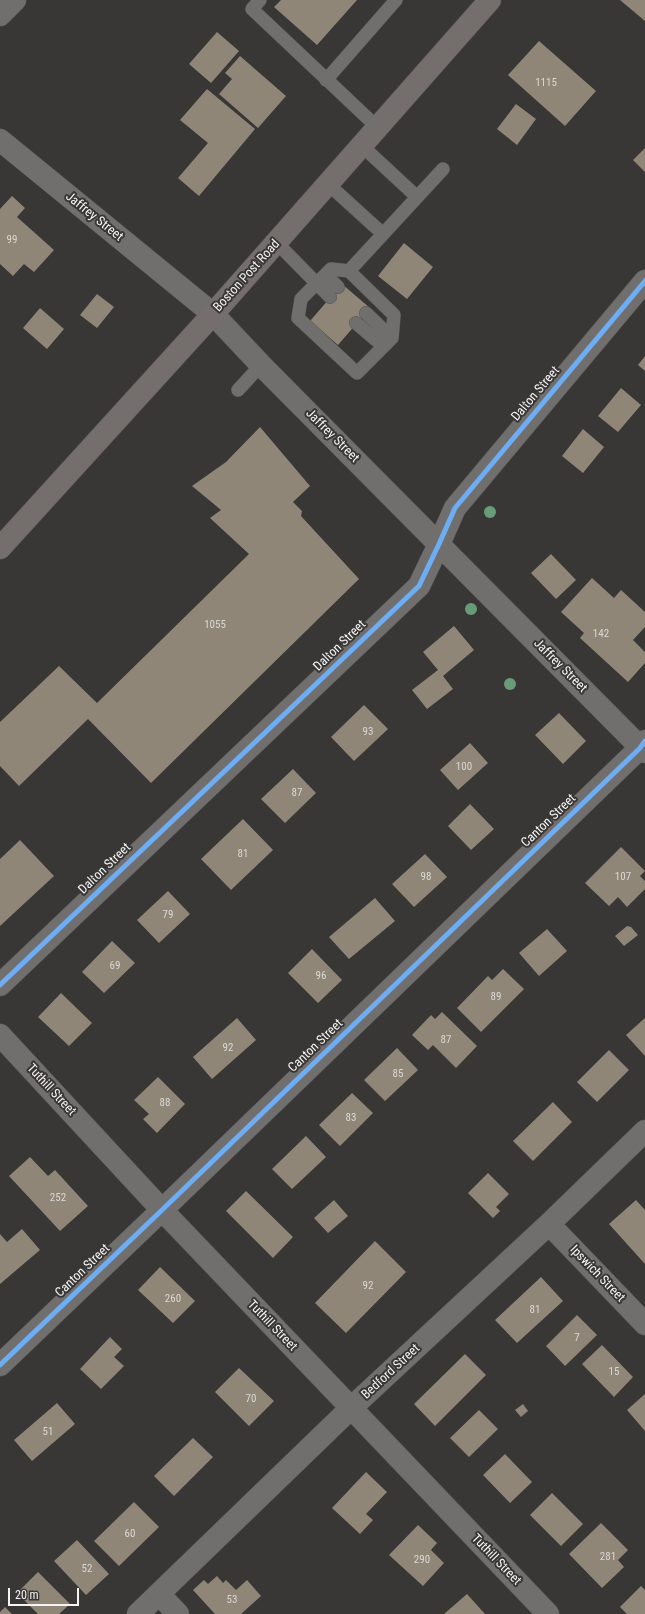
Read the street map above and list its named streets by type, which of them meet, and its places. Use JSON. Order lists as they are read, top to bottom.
{
  "streets": {
    "main road": ["Boston Post Road"],
    "street": [
      "Jaffrey Street",
      "Dalton Street",
      "Canton Street",
      "Tuthill Street",
      "Ipswich Street",
      "Bedford Street"
    ]
  },
  "crossings": [
    ["Jaffrey Street", "Boston Post Road"],
    ["Jaffrey Street", "Dalton Street"],
    ["Jaffrey Street", "Canton Street"],
    ["Canton Street", "Tuthill Street"],
    ["Tuthill Street", "Bedford Street"],
    ["Ipswich Street", "Bedford Street"]
  ],
  "house_numbers": [
    "1115",
    "99",
    "1055",
    "142",
    "93",
    "100",
    "87",
    "81",
    "98",
    "107",
    "79",
    "69",
    "96",
    "89",
    "87",
    "92",
    "85",
    "88",
    "83",
    "252",
    "92",
    "260",
    "81",
    "7",
    "15",
    "70",
    "51",
    "60",
    "281",
    "290",
    "52",
    "53"
  ],
  "scale_bar": "20 m"
}
